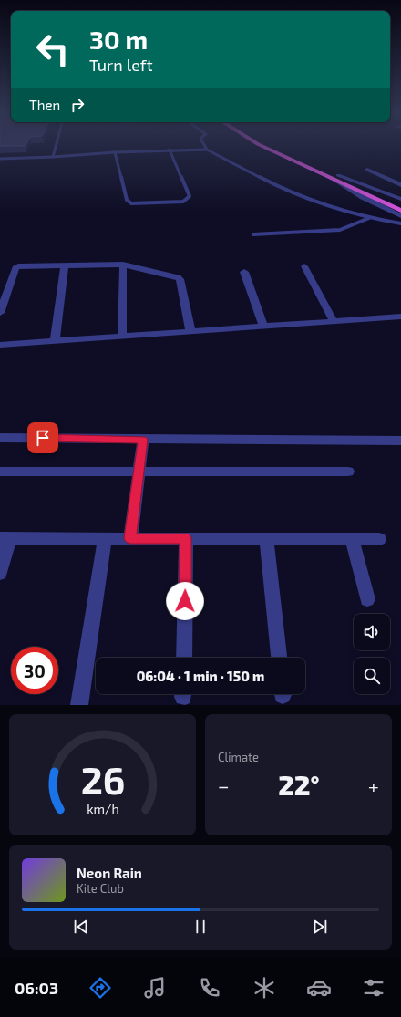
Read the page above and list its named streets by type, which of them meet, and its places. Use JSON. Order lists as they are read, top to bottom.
{
  "page": {
    "turn": ["30 m", "Turn left"],
    "then": "Then",
    "limit": "30",
    "trip": "06:04 · 1 min · 150 m",
    "tile": "Climate",
    "heat": ["−", "22°", "+"],
    "song": ["Neon Rain", "Kite Club"],
    "tabs": "06:03",
    "gauge": ["26", "km/h"]
  }
}
